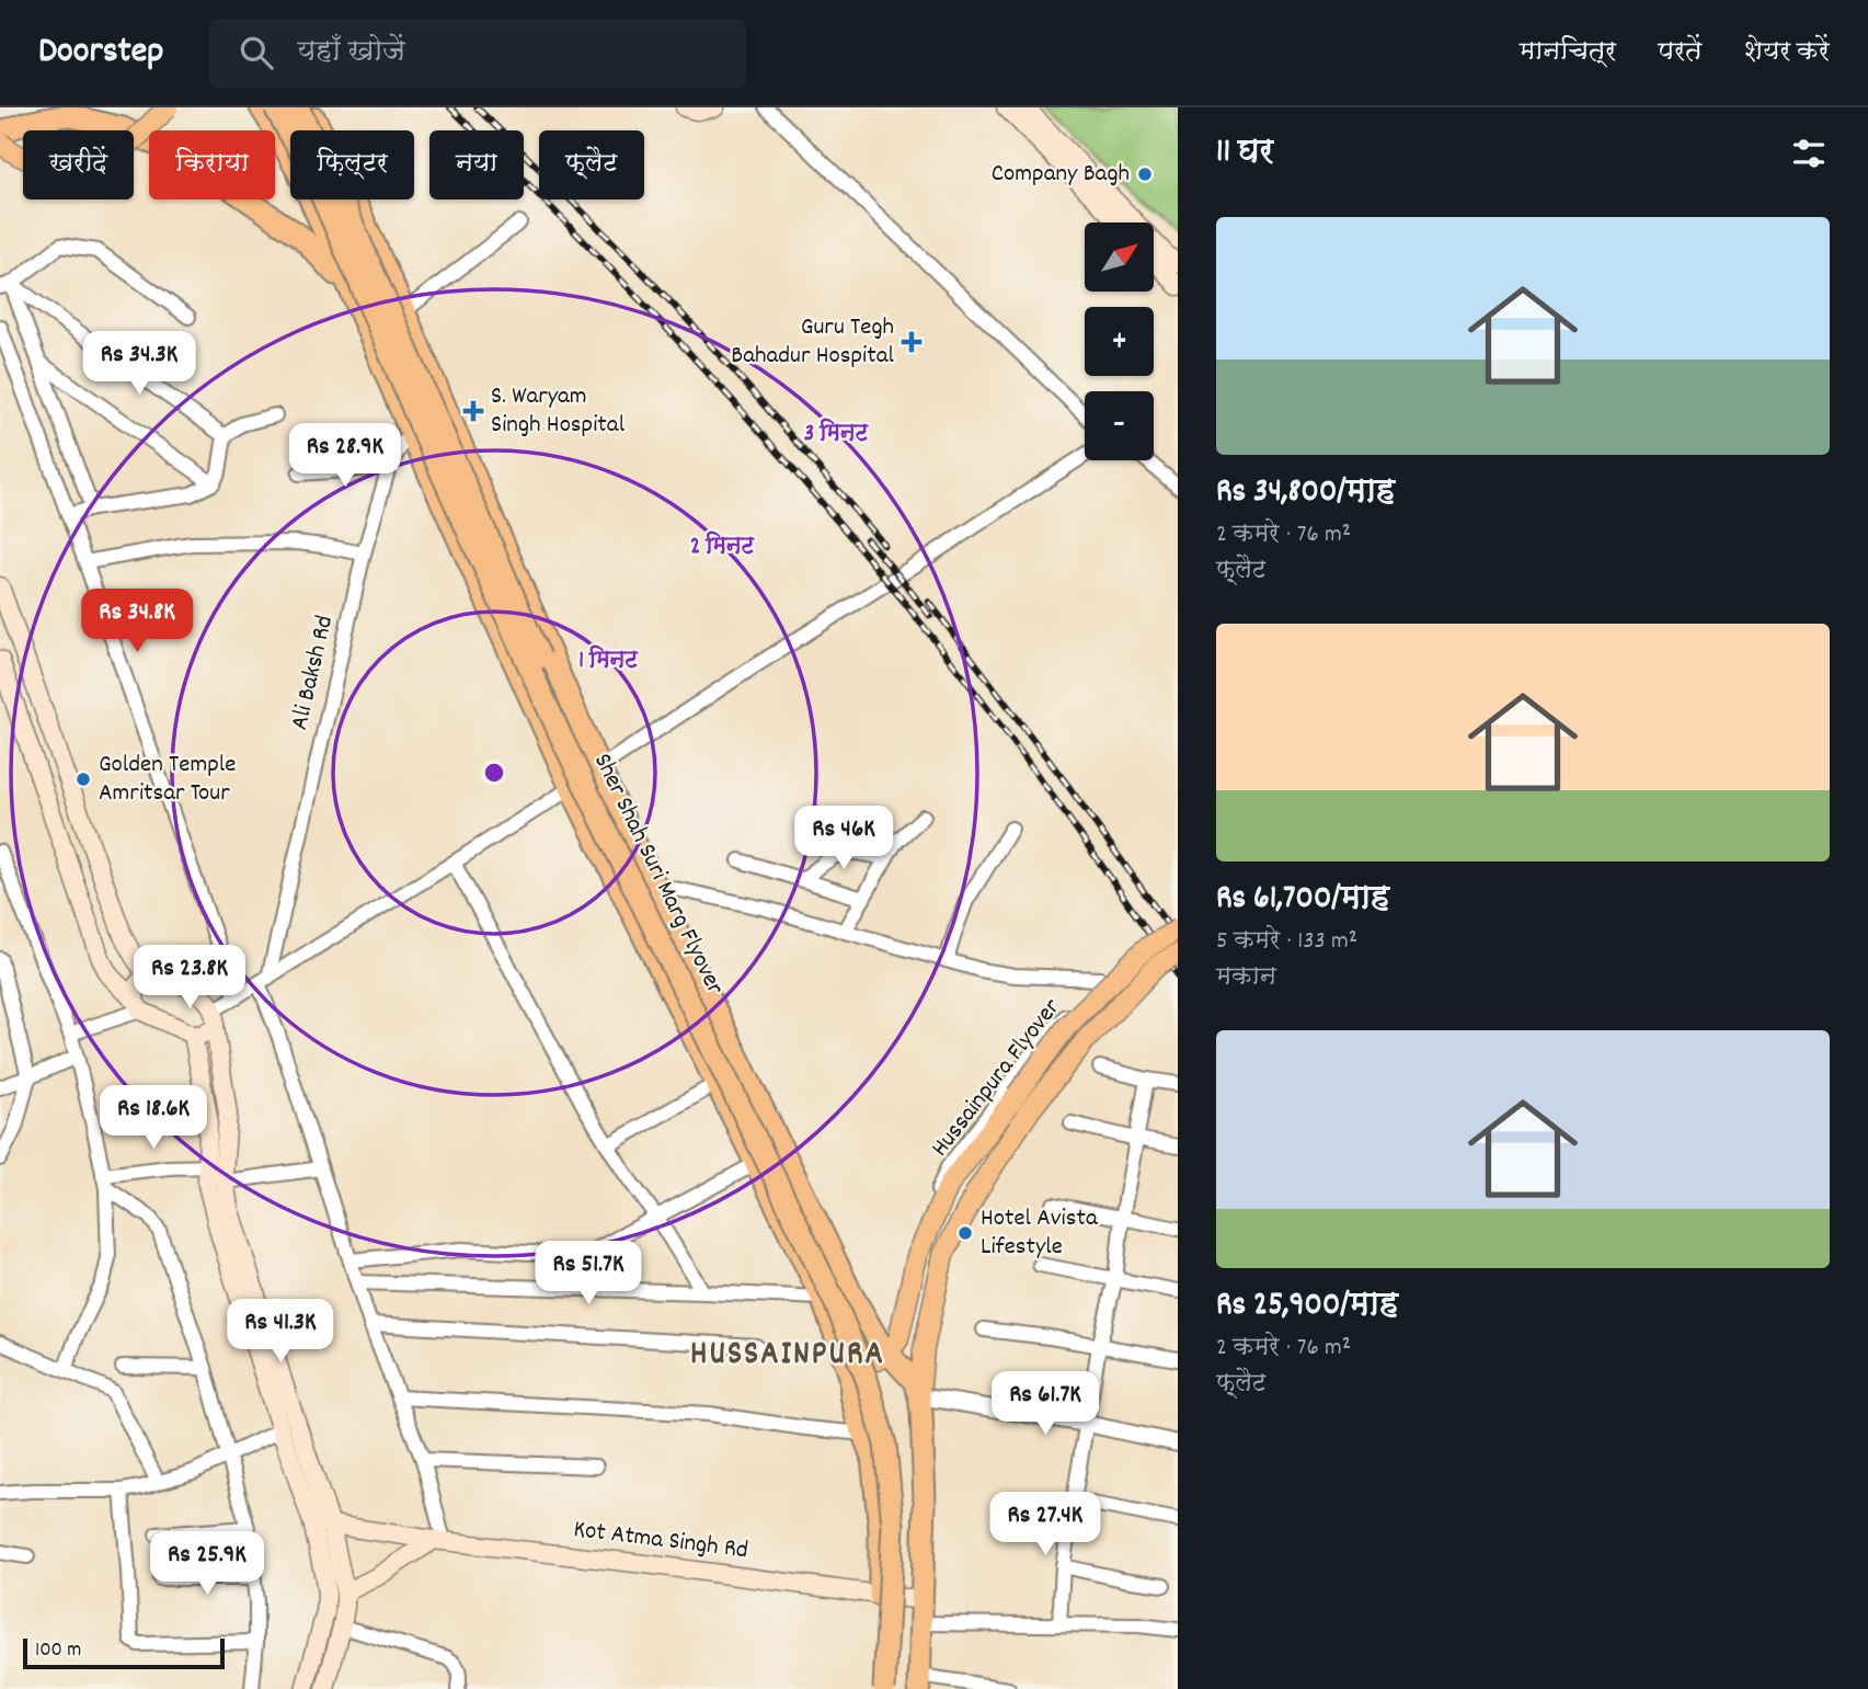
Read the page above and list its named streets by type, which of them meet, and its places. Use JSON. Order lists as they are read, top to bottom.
{
  "streets": {
    "highway": ["Sher Shah Suri Marg Flyover"],
    "main road": ["Hussainpura Flyover", "Kot Atma Singh Rd"],
    "street": ["Ali Baksh Rd"]
  },
  "districts": ["HUSSAINPURA"],
  "places": {
    "other": ["Company Bagh", "Golden Temple Amritsar Tour", "Hotel Avista Lifestyle"],
    "health": ["Guru Tegh Bahadur Hospital", "S. Waryam Singh Hospital"]
  },
  "scale_bar": "100 m",
  "north": "top right",
  "page": {
    "header": "Doorstep",
    "search": "यहाँ खोजें",
    "nav": ["मानचित्र", "परतें", "शेयर करें"],
    "heading": "11 घर",
    "chip": [
      "खरीदें",
      "किराया",
      "फ़िल्टर",
      "नया",
      "फ़्लैट"
    ],
    "list": [
      {
        "name": "Rs 34,800/माह",
        "note": "2 कमरे · 76 m² · फ़्लैट"
      },
      {
        "name": "Rs 61,700/माह",
        "note": "5 कमरे · 133 m² · मकान"
      },
      {
        "name": "Rs 25,900/माह",
        "note": "2 कमरे · 76 m² · फ़्लैट"
      }
    ],
    "map_buttons": ["+", "−"],
    "price": [
      "Rs 34.3K",
      "Rs 28.9K",
      "Rs 34.8K",
      "Rs 46K",
      "Rs 23.8K",
      "Rs 18.6K",
      "Rs 51.7K",
      "Rs 41.3K",
      "Rs 61.7K",
      "Rs 27.4K",
      "Rs 25.9K"
    ],
    "scale": "100 m"
  },
  "rings": ["3 मिनट", "2 मिनट", "1 मिनट"]
}
